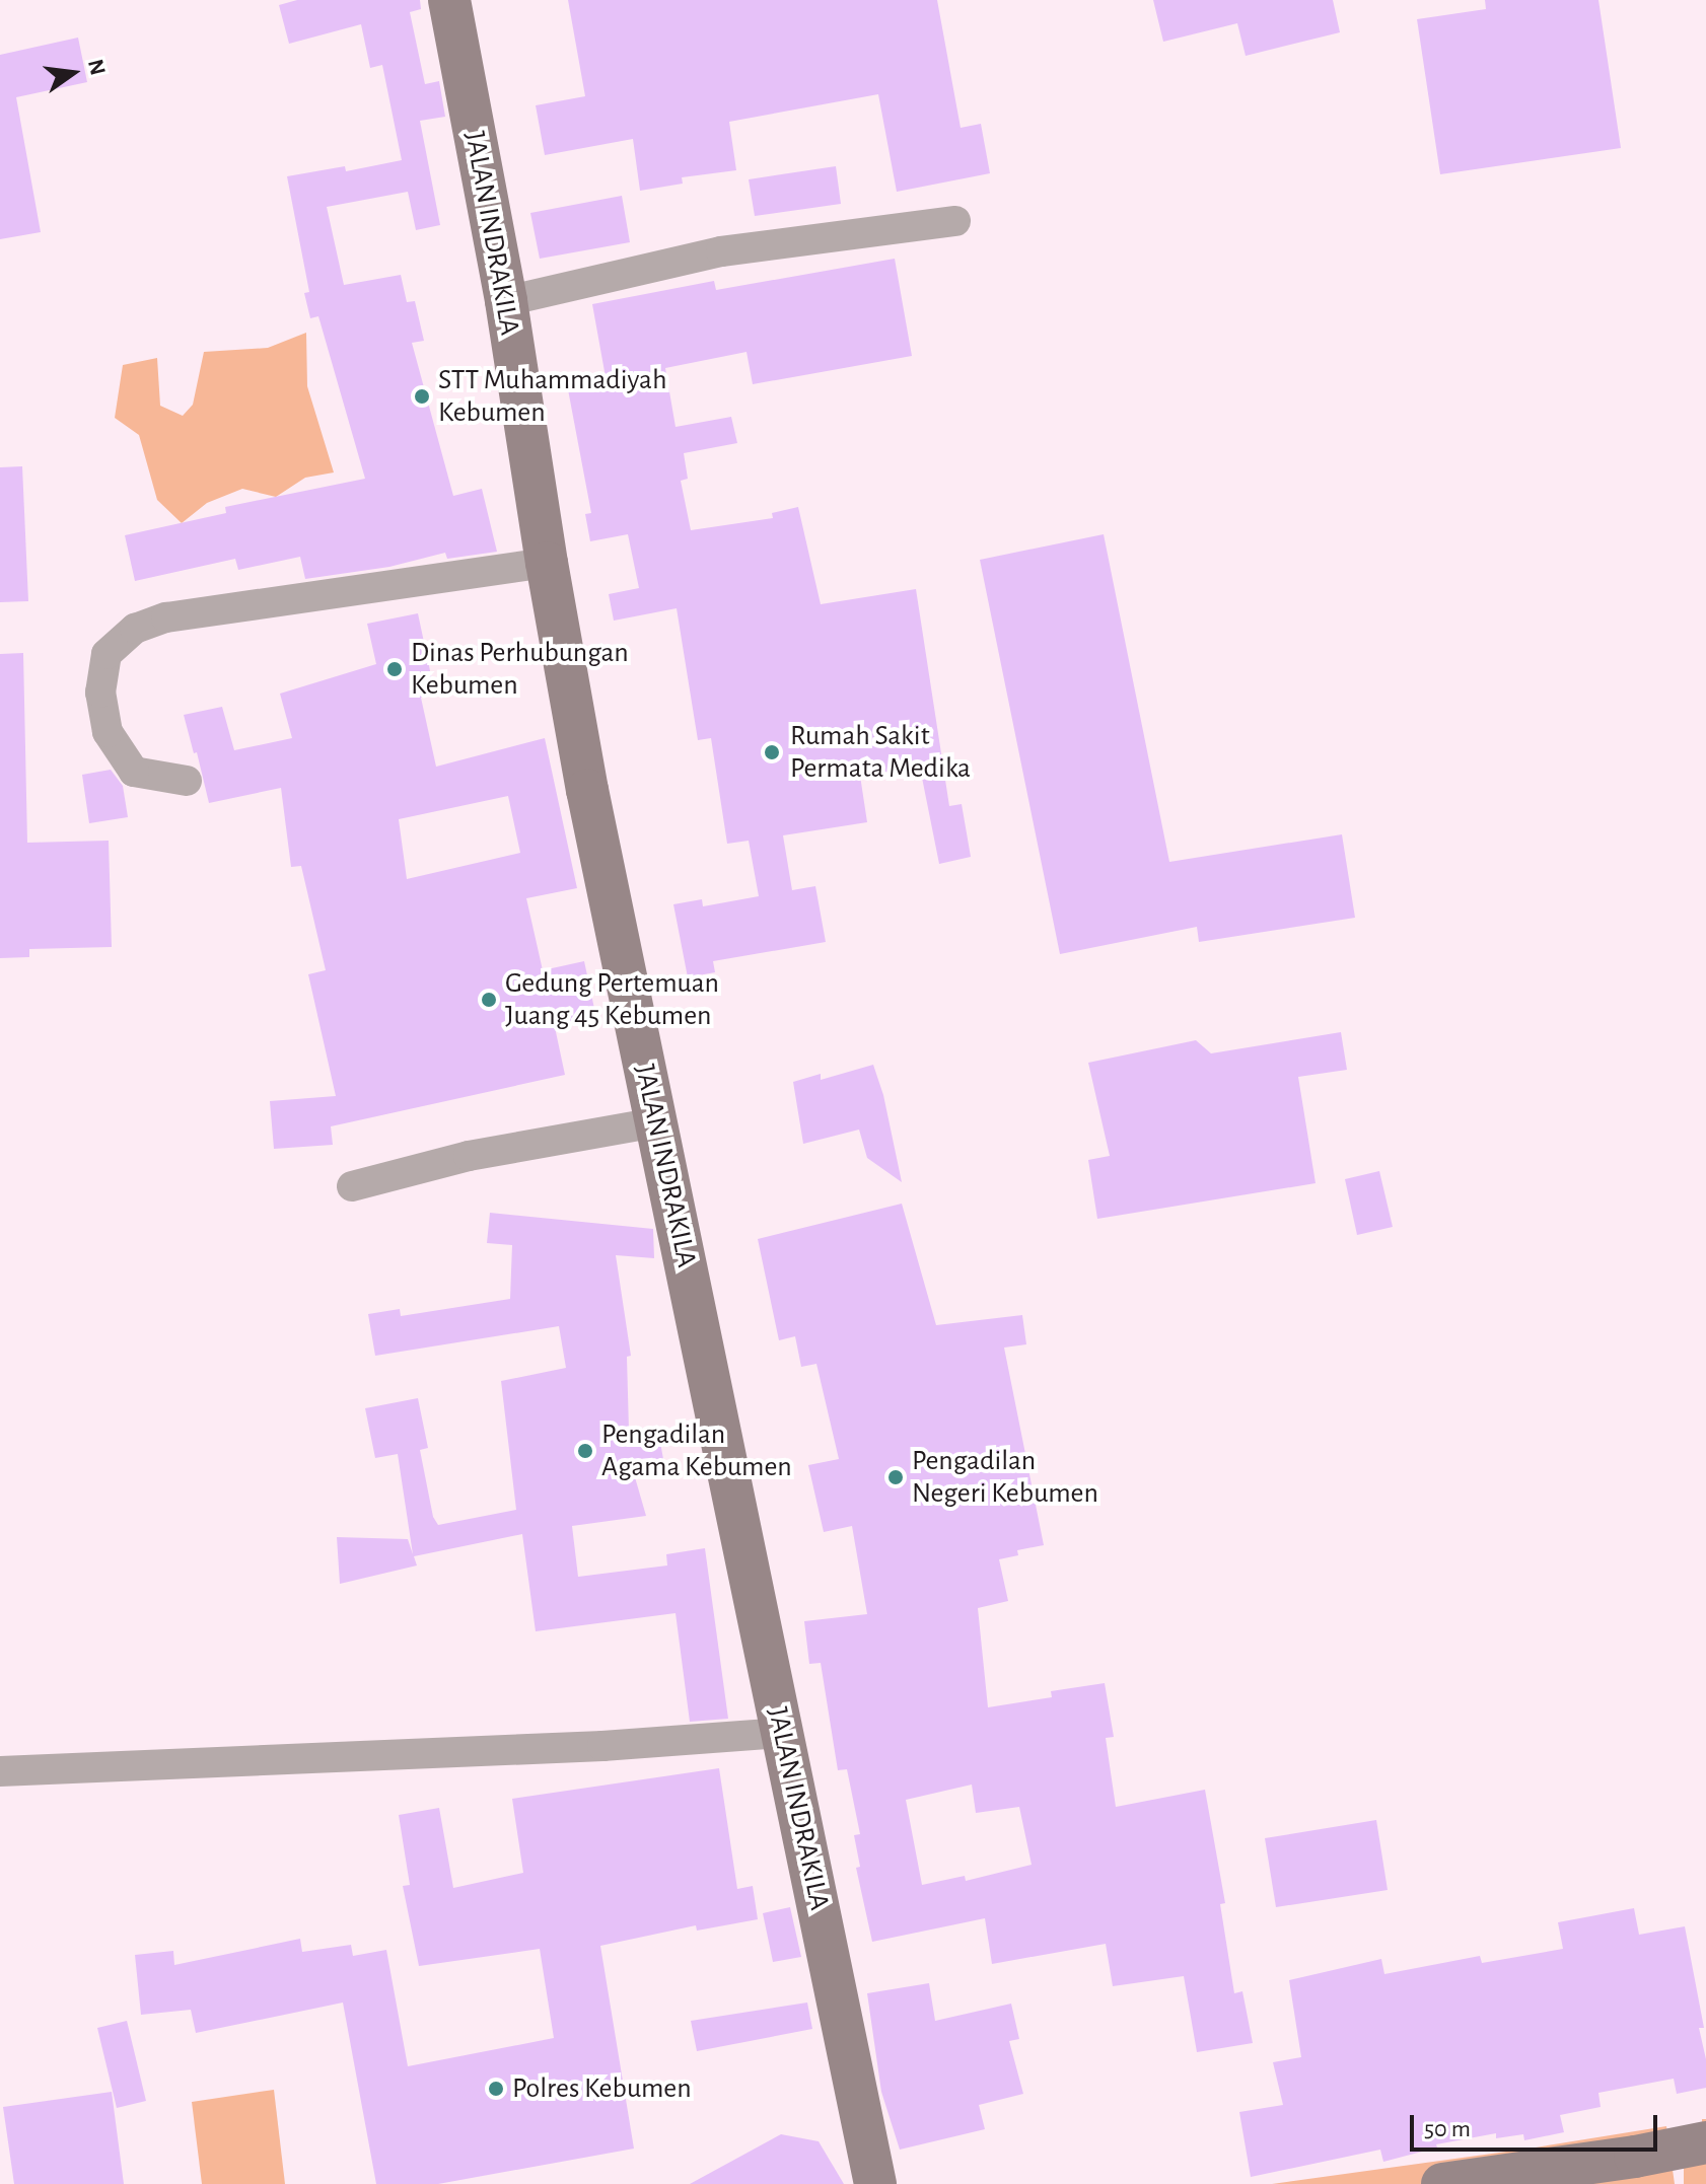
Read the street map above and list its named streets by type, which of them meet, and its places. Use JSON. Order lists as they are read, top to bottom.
{
  "streets": {
    "main road": ["JALAN INDRAKILA"]
  },
  "places": [
    "STT Muhammadiyah Kebumen",
    "Dinas Perhubungan Kebumen",
    "Rumah Sakit Permata Medika",
    "Gedung Pertemuan Juang 45 Kebumen",
    "Pengadilan Agama Kebumen",
    "Pengadilan Negeri Kebumen",
    "Polres Kebumen"
  ],
  "scale_bar": "50 m",
  "north": "right"
}
